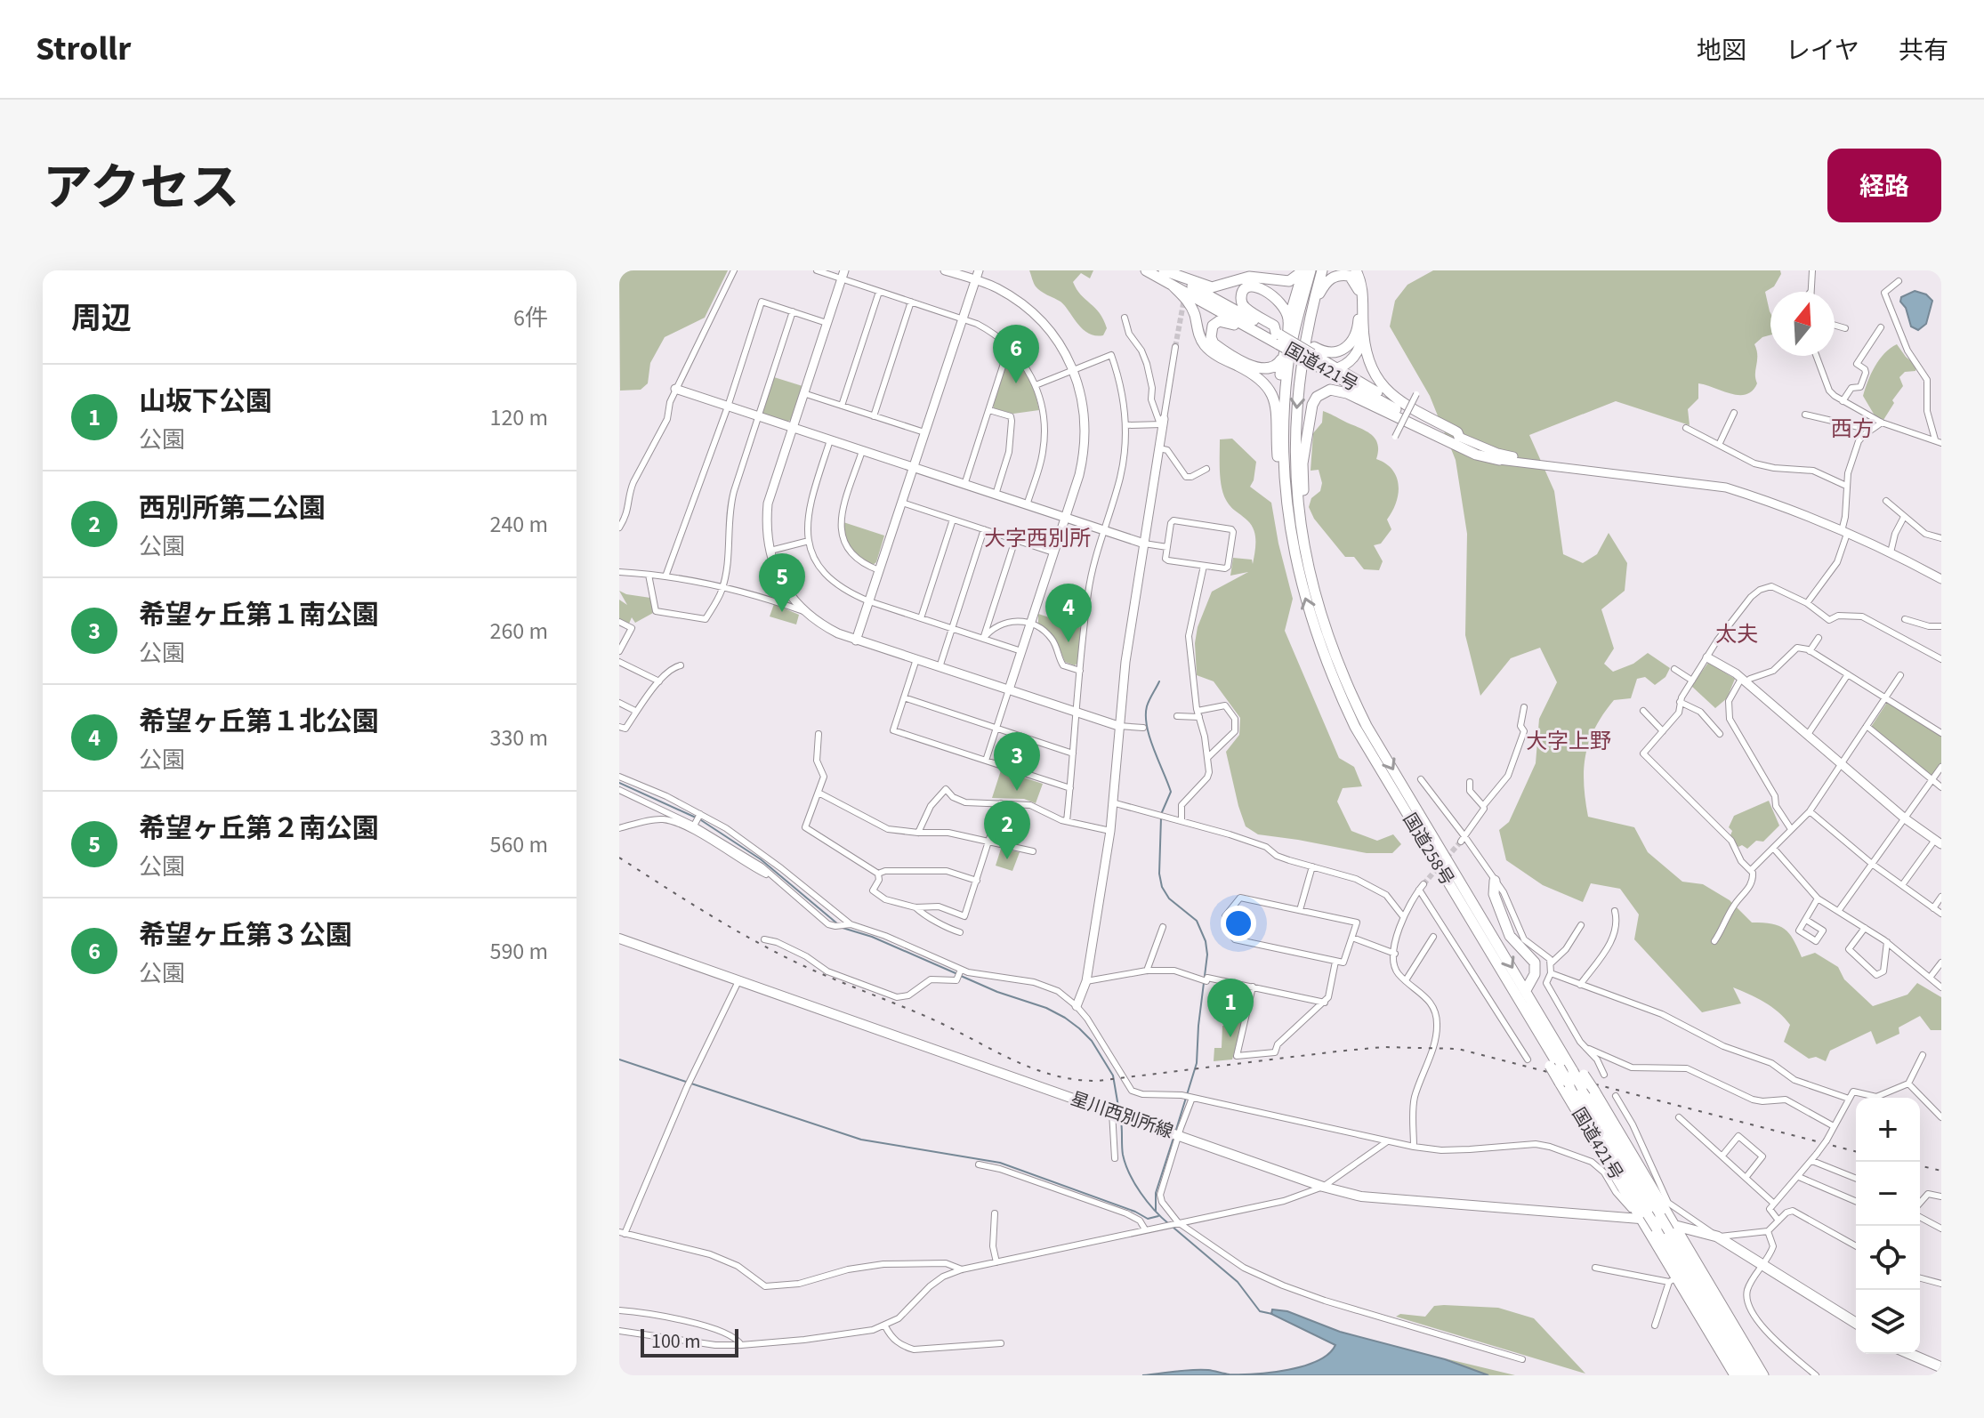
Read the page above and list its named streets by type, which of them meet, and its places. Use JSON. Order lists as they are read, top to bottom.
{
  "streets": {
    "highway": ["国道421号", "国道258号"],
    "main road": ["星川西別所線"]
  },
  "crossings": [
    ["国道421号", "国道258号"],
    ["国道258号", "星川西別所線"]
  ],
  "districts": [
    "西方",
    "大字西別所",
    "太夫",
    "大字上野"
  ],
  "scale_bar": "100 m",
  "north": "top",
  "page": {
    "header": "Strollr",
    "nav": ["地図", "レイヤ", "共有"],
    "title": "アクセス",
    "buttons": "経路",
    "heading": ["周辺", "6件"],
    "pins": [
      "6",
      "5",
      "4",
      "3",
      "2",
      "1"
    ],
    "list": [
      {
        "mark": "1",
        "name": "山坂下公園",
        "note": "公園",
        "value": "120 m"
      },
      {
        "mark": "2",
        "name": "西別所第二公園",
        "note": "公園",
        "value": "240 m"
      },
      {
        "mark": "3",
        "name": "希望ヶ丘第１南公園",
        "note": "公園",
        "value": "260 m"
      },
      {
        "mark": "4",
        "name": "希望ヶ丘第１北公園",
        "note": "公園",
        "value": "330 m"
      },
      {
        "mark": "5",
        "name": "希望ヶ丘第２南公園",
        "note": "公園",
        "value": "560 m"
      },
      {
        "mark": "6",
        "name": "希望ヶ丘第３公園",
        "note": "公園",
        "value": "590 m"
      }
    ],
    "map_buttons": ["+", "−"],
    "scale": "100 m"
  }
}
